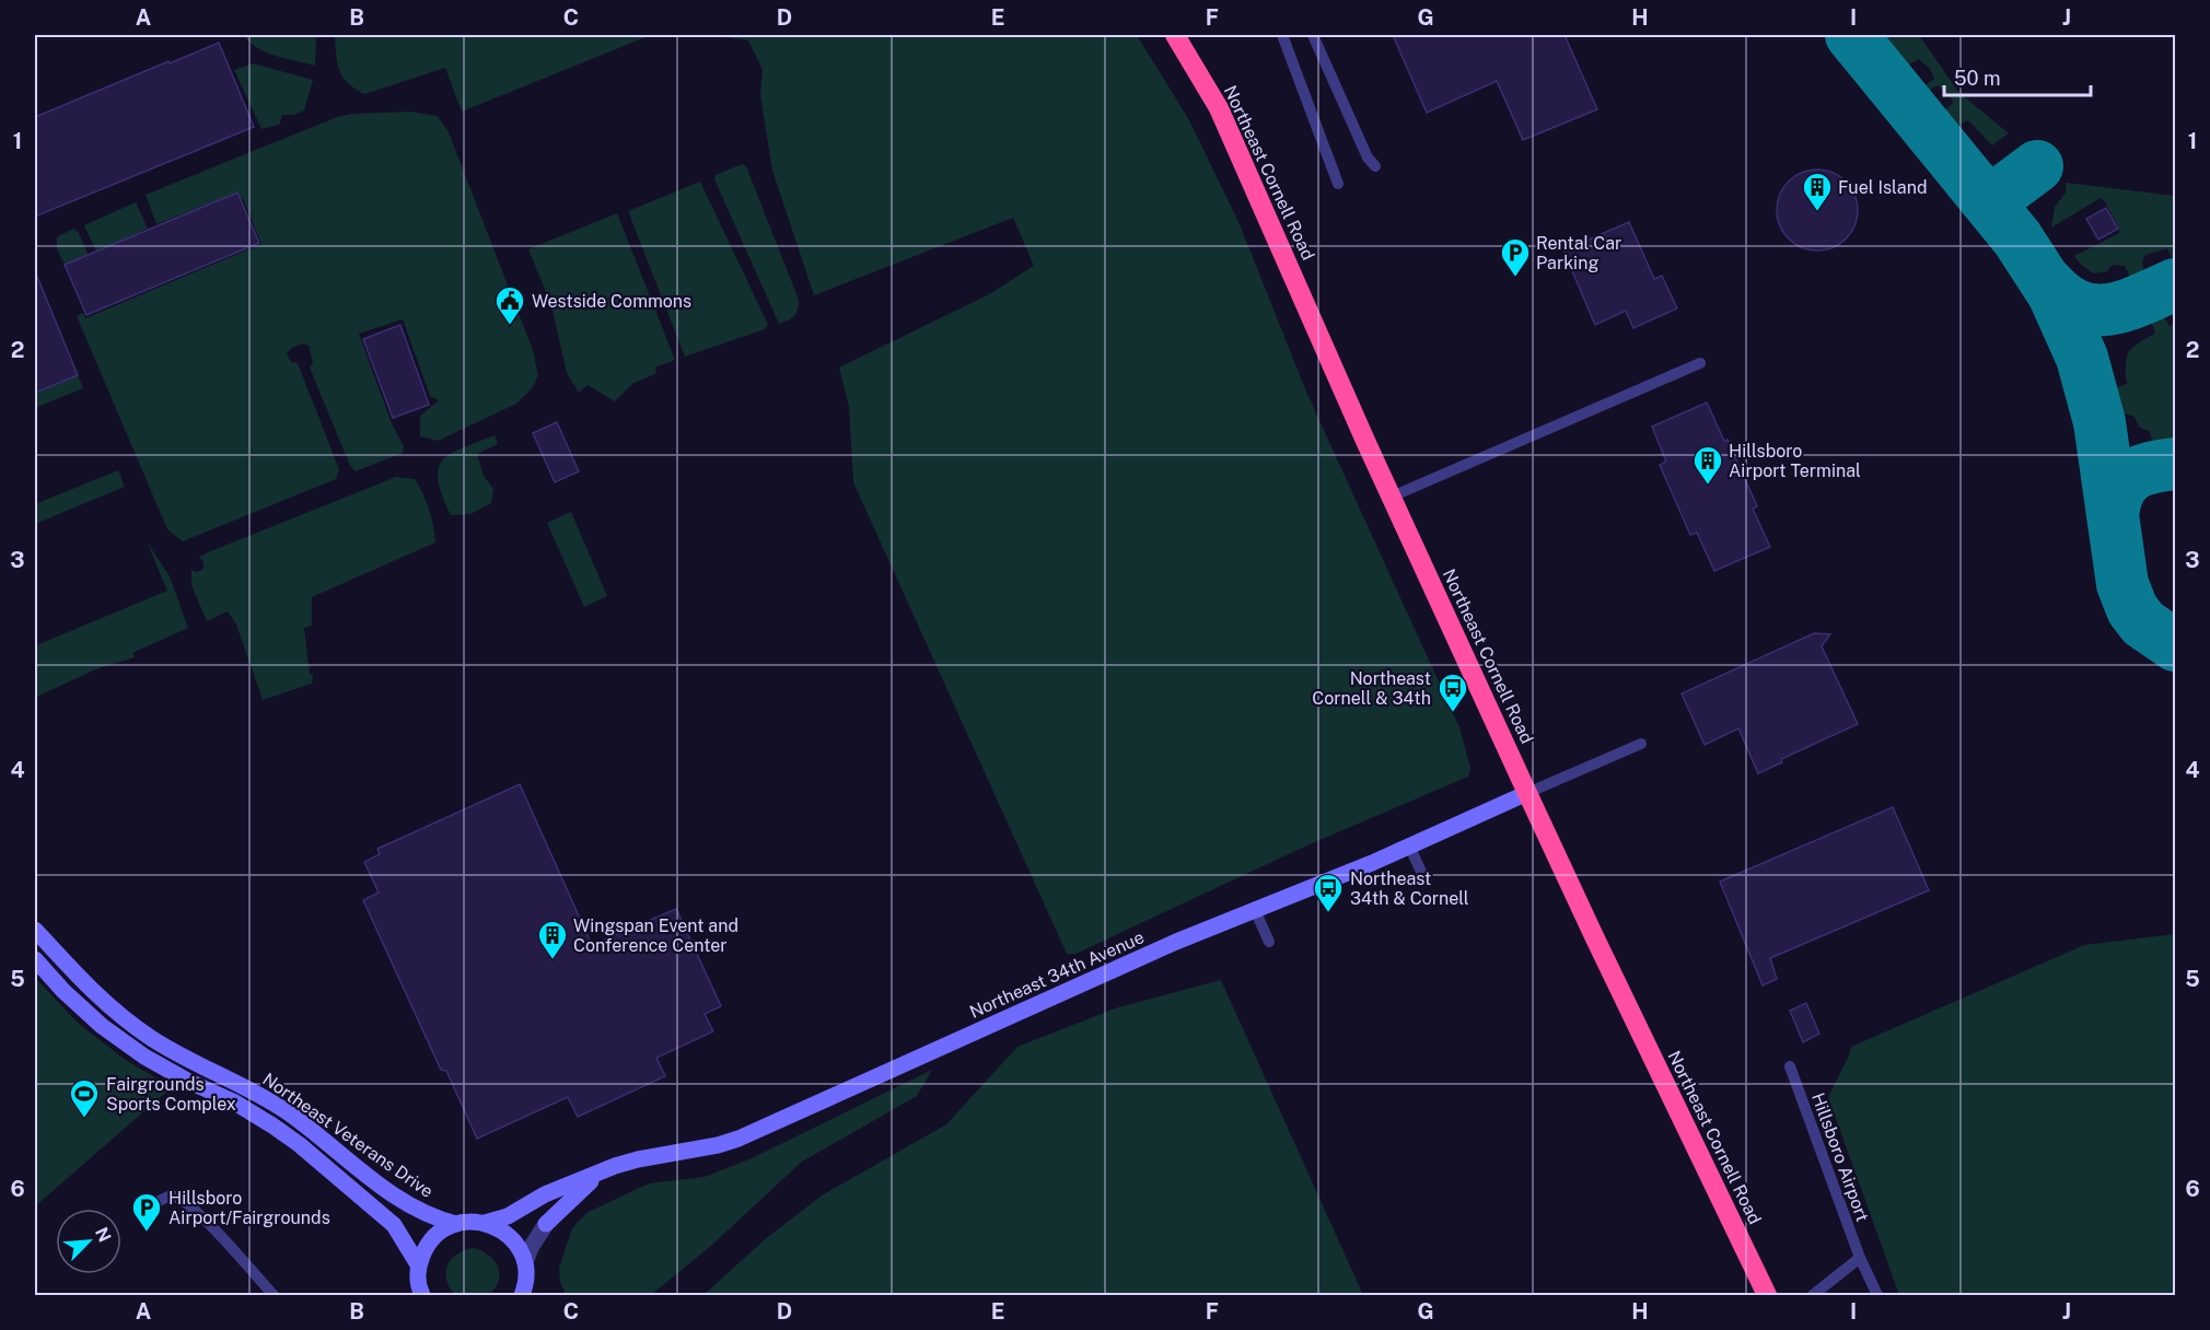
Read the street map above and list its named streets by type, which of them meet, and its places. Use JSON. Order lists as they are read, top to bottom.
{
  "streets": {
    "highway": ["Northeast Cornell Road"],
    "street": ["Northeast 34th Avenue", "Northeast Veterans Drive"],
    "lane": ["Hillsboro Airport"]
  },
  "crossings": [
    ["Northeast Cornell Road", "Northeast 34th Avenue"],
    ["Northeast 34th Avenue", "Northeast Veterans Drive"]
  ],
  "places": {
    "building": ["Fuel Island", "Hillsboro Airport Terminal", "Wingspan Event and Conference Center"],
    "parking": ["Rental Car Parking", "Hillsboro Airport/Fairgrounds"],
    "public building": ["Westside Commons"],
    "bus stop": ["Northeast Cornell & 34th", "Northeast 34th & Cornell"],
    "sports": ["Fairgrounds Sports Complex"]
  },
  "scale_bar": "50 m",
  "north": "top right",
  "grid": {
    "columns": [
      "A",
      "B",
      "C",
      "D",
      "E",
      "F",
      "G",
      "H",
      "I",
      "J"
    ],
    "rows": [
      "1",
      "2",
      "3",
      "4",
      "5",
      "6"
    ]
  }
}
